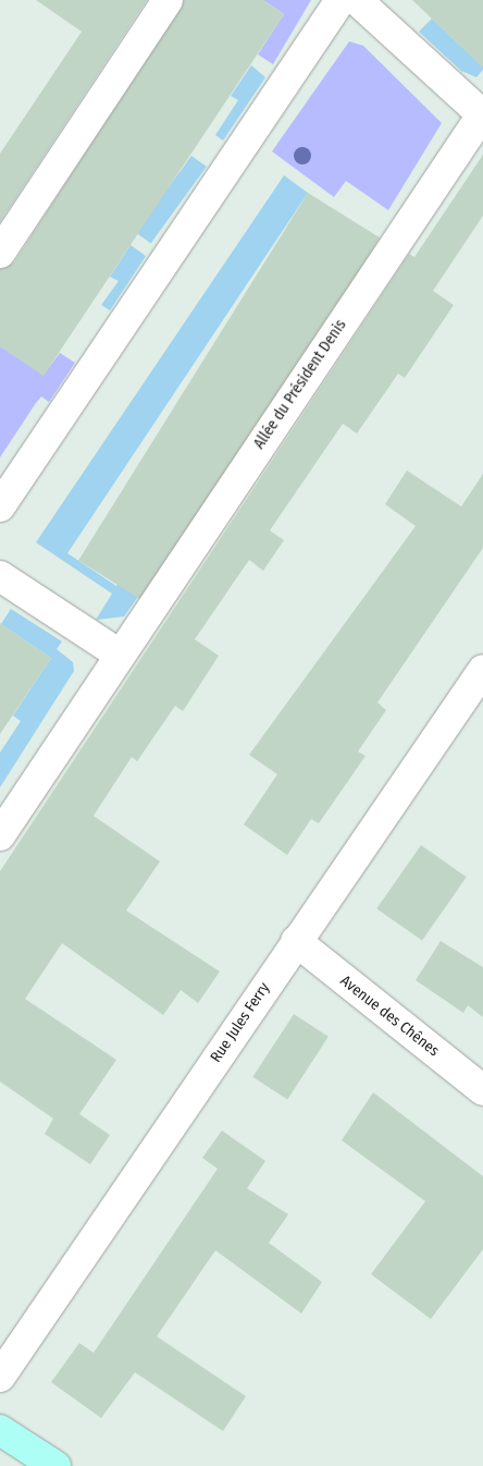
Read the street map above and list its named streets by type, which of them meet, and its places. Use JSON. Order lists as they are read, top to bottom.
{
  "streets": {
    "street": ["Allée du Président Denis", "Avenue des Chênes", "Rue Jules Ferry"]
  },
  "crossings": [
    ["Avenue des Chênes", "Rue Jules Ferry"]
  ]
}
